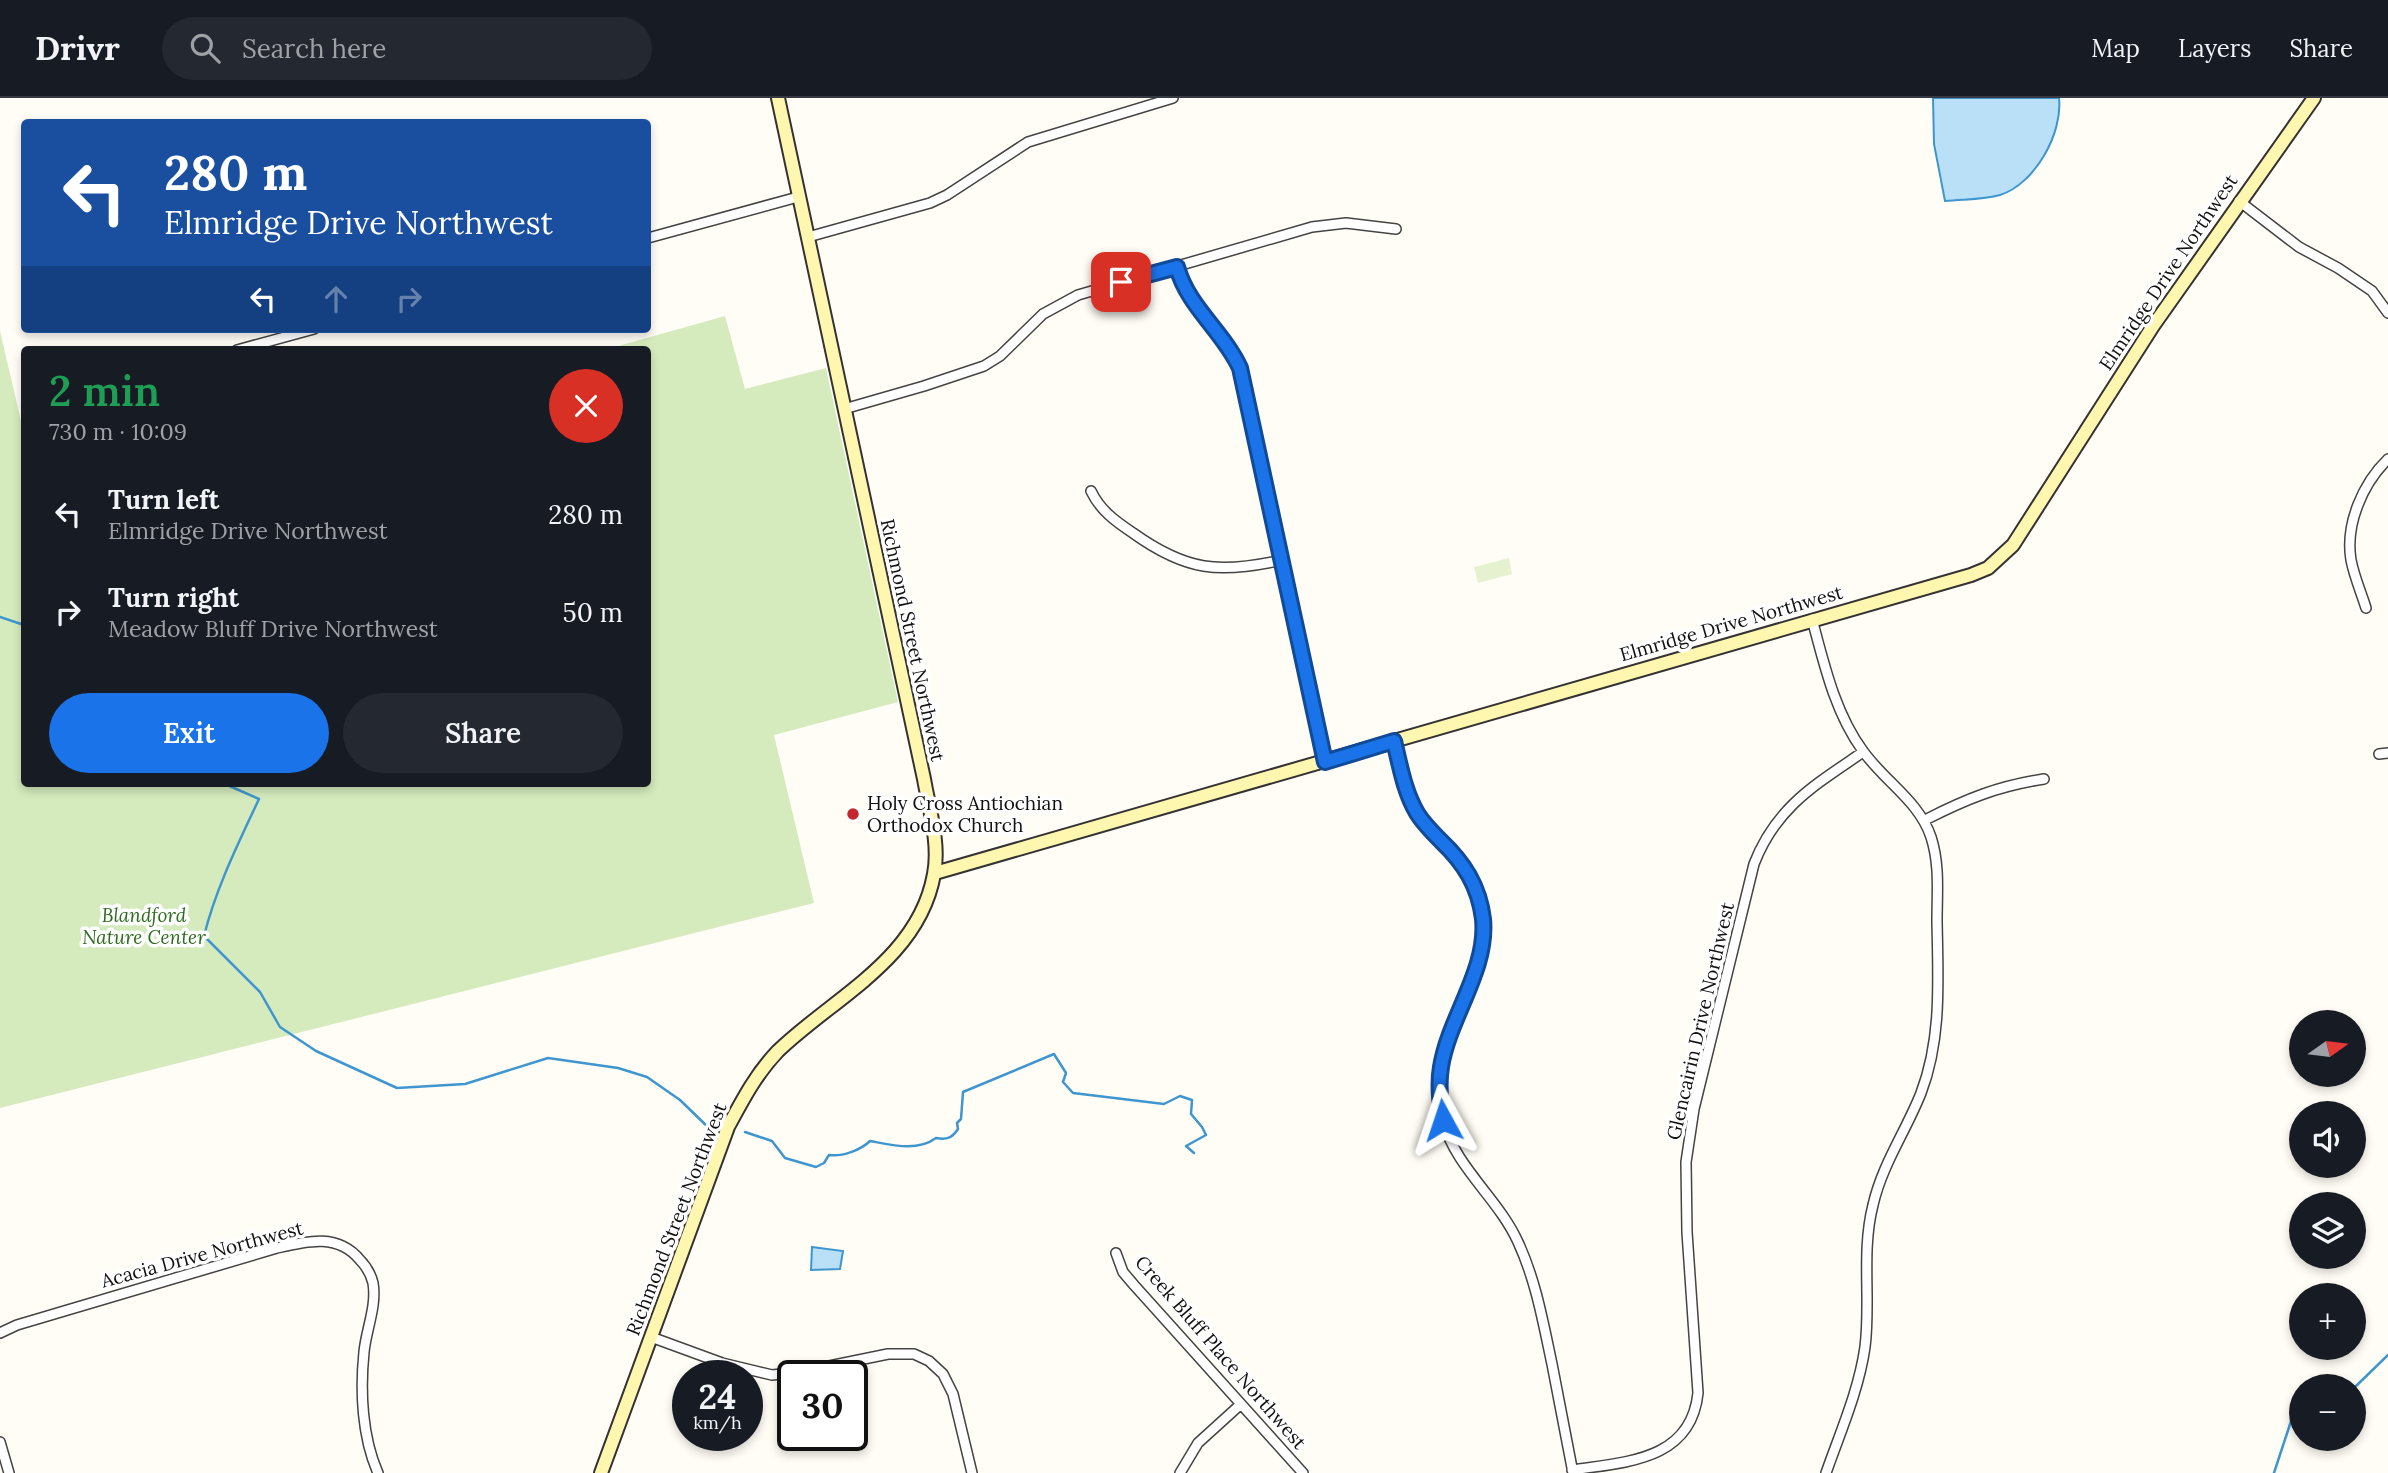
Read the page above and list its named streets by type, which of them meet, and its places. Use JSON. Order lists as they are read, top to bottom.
{
  "streets": {
    "street": [
      "Elmridge Drive Northwest",
      "Richmond Street Northwest",
      "Glencairin Drive Northwest",
      "Acacia Drive Northwest",
      "Creek Bluff Place Northwest"
    ]
  },
  "crossings": [
    ["Elmridge Drive Northwest", "Richmond Street Northwest"]
  ],
  "parks": ["Blandford Nature Center"],
  "places": ["Holy Cross Antiochian Orthodox Church"],
  "north": "right",
  "page": {
    "header": "Drivr",
    "search": "Search here",
    "nav": ["Map", "Layers", "Share"],
    "turn": ["280 m", "Elmridge Drive Northwest"],
    "heading": ["2 min", "730 m · 10:09"],
    "list": [
      {
        "name": "Turn left",
        "note": "Elmridge Drive Northwest",
        "value": "280 m"
      },
      {
        "name": "Turn right",
        "note": "Meadow Bluff Drive Northwest",
        "value": "50 m"
      }
    ],
    "buttons": ["Exit", "Share"],
    "map_buttons": ["+", "−"],
    "speed": "24 km/h",
    "limit": "30"
  }
}
